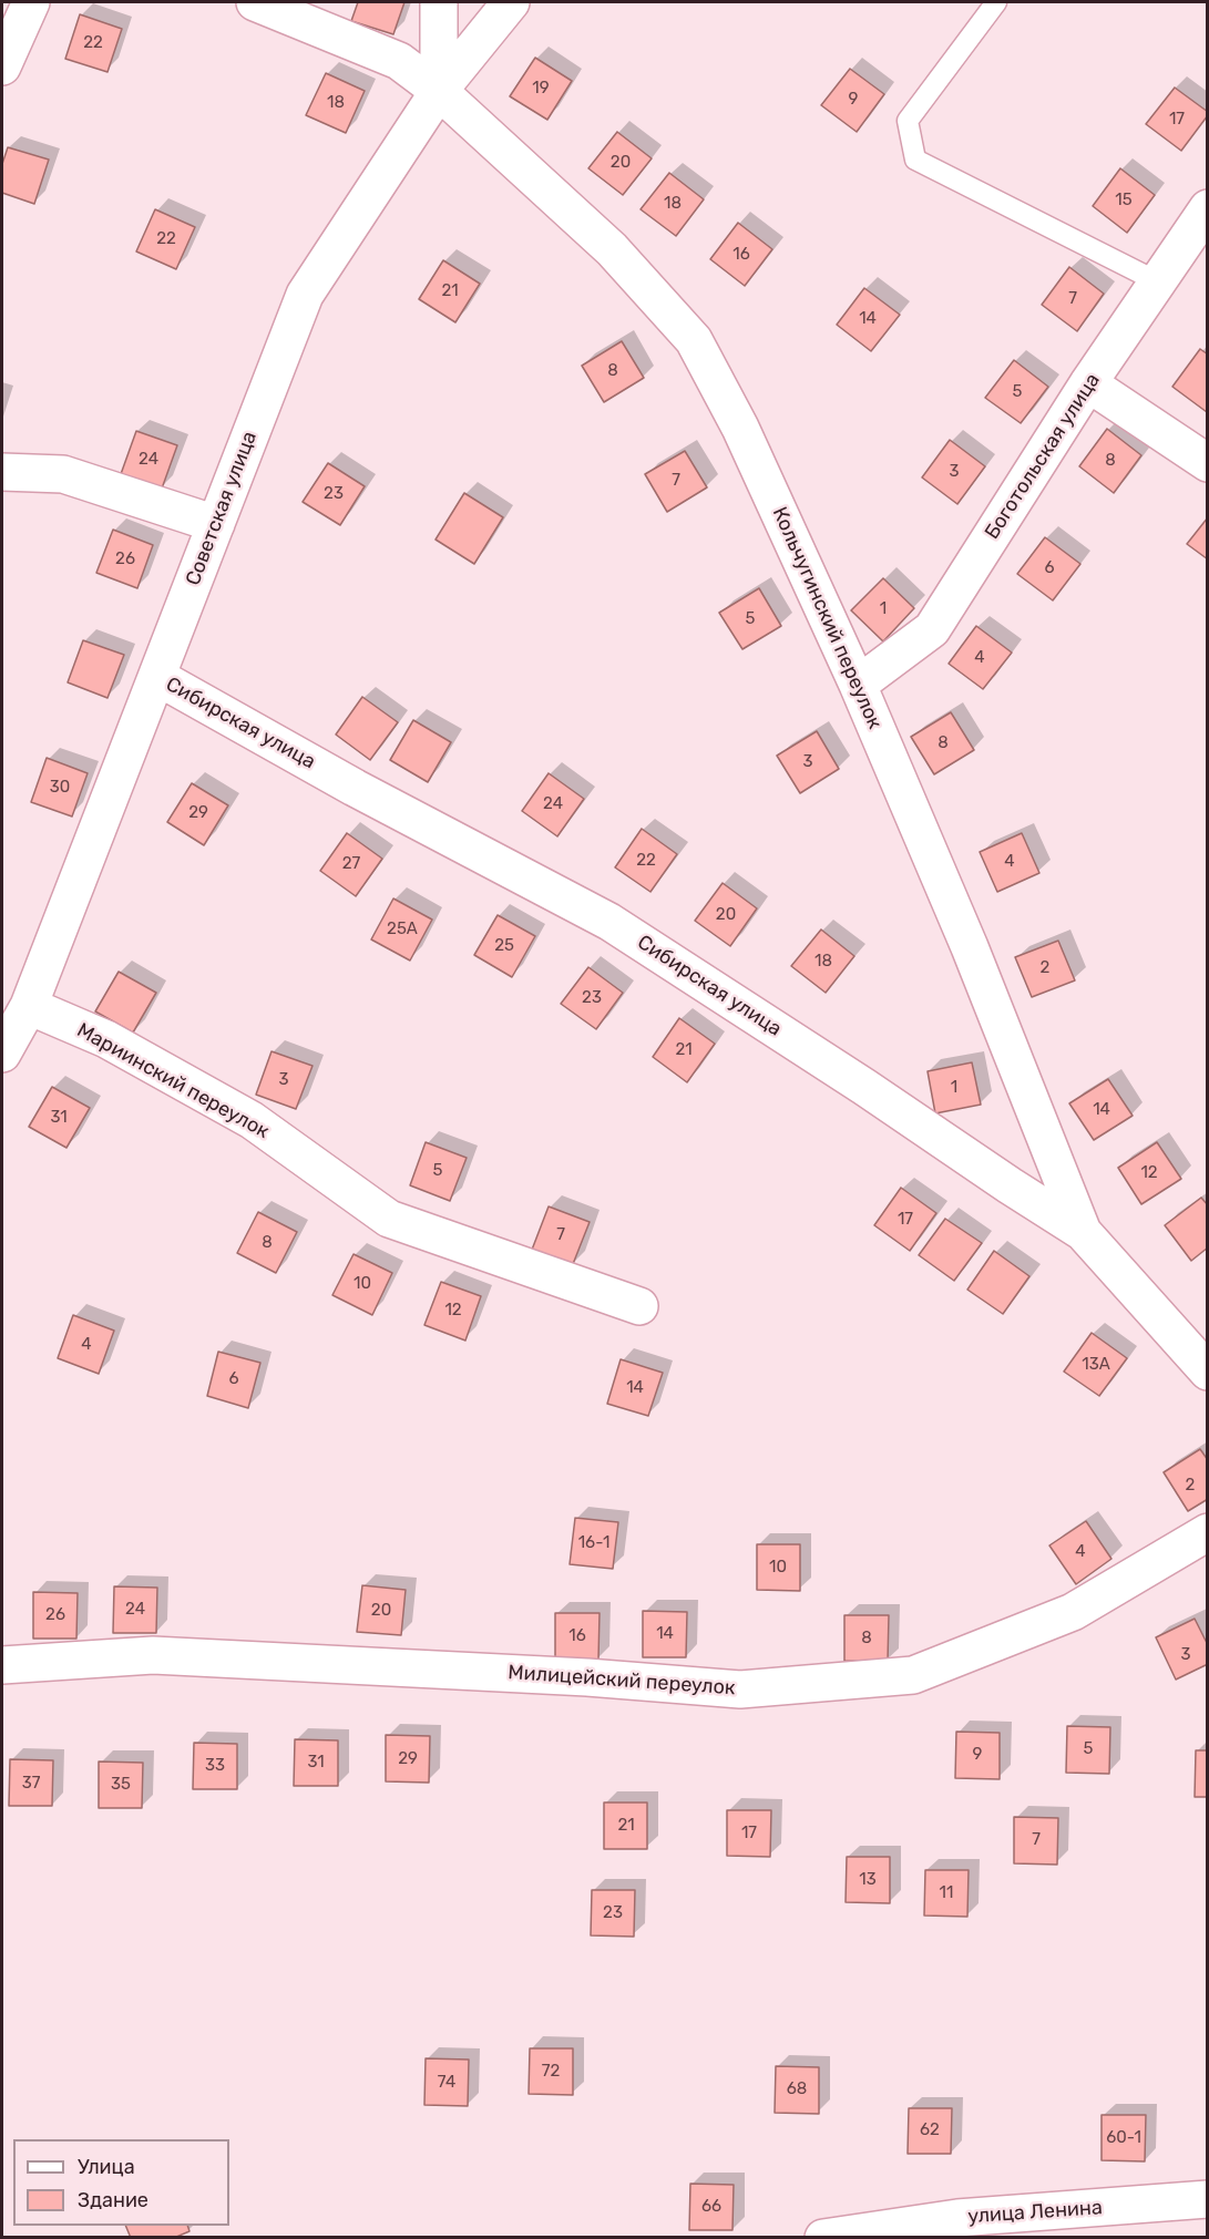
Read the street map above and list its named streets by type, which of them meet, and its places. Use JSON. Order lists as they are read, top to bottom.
{
  "streets": {
    "street": [
      "Боготольская улица",
      "Советская улица",
      "Кольчугинский переулок",
      "Сибирская улица",
      "Мариинский переулок",
      "Милицейский переулок",
      "улица Ленина"
    ]
  },
  "crossings": [
    ["Боготольская улица", "Кольчугинский переулок"],
    ["Советская улица", "Кольчугинский переулок"],
    ["Советская улица", "Сибирская улица"],
    ["Советская улица", "Мариинский переулок"],
    ["Кольчугинский переулок", "Сибирская улица"]
  ],
  "house_numbers": [
    "22",
    "19",
    "9",
    "18",
    "17",
    "20",
    "15",
    "18",
    "22",
    "16",
    "21",
    "7",
    "14",
    "8",
    "5",
    "24",
    "8",
    "3",
    "7",
    "23",
    "26",
    "6",
    "1",
    "5",
    "4",
    "8",
    "3",
    "30",
    "24",
    "29",
    "22",
    "4",
    "27",
    "20",
    "25А",
    "25",
    "18",
    "2",
    "23",
    "21",
    "3",
    "1",
    "14",
    "31",
    "5",
    "12",
    "17",
    "7",
    "8",
    "10",
    "12",
    "4",
    "13А",
    "6",
    "14",
    "2",
    "16-1",
    "4",
    "10",
    "24",
    "20",
    "26",
    "14",
    "16",
    "8",
    "3",
    "5",
    "9",
    "29",
    "31",
    "33",
    "37",
    "35",
    "21",
    "17",
    "7",
    "13",
    "11",
    "23",
    "72",
    "74",
    "68",
    "62",
    "60-1",
    "66"
  ],
  "legend": ["Улица", "Здание"]
}
